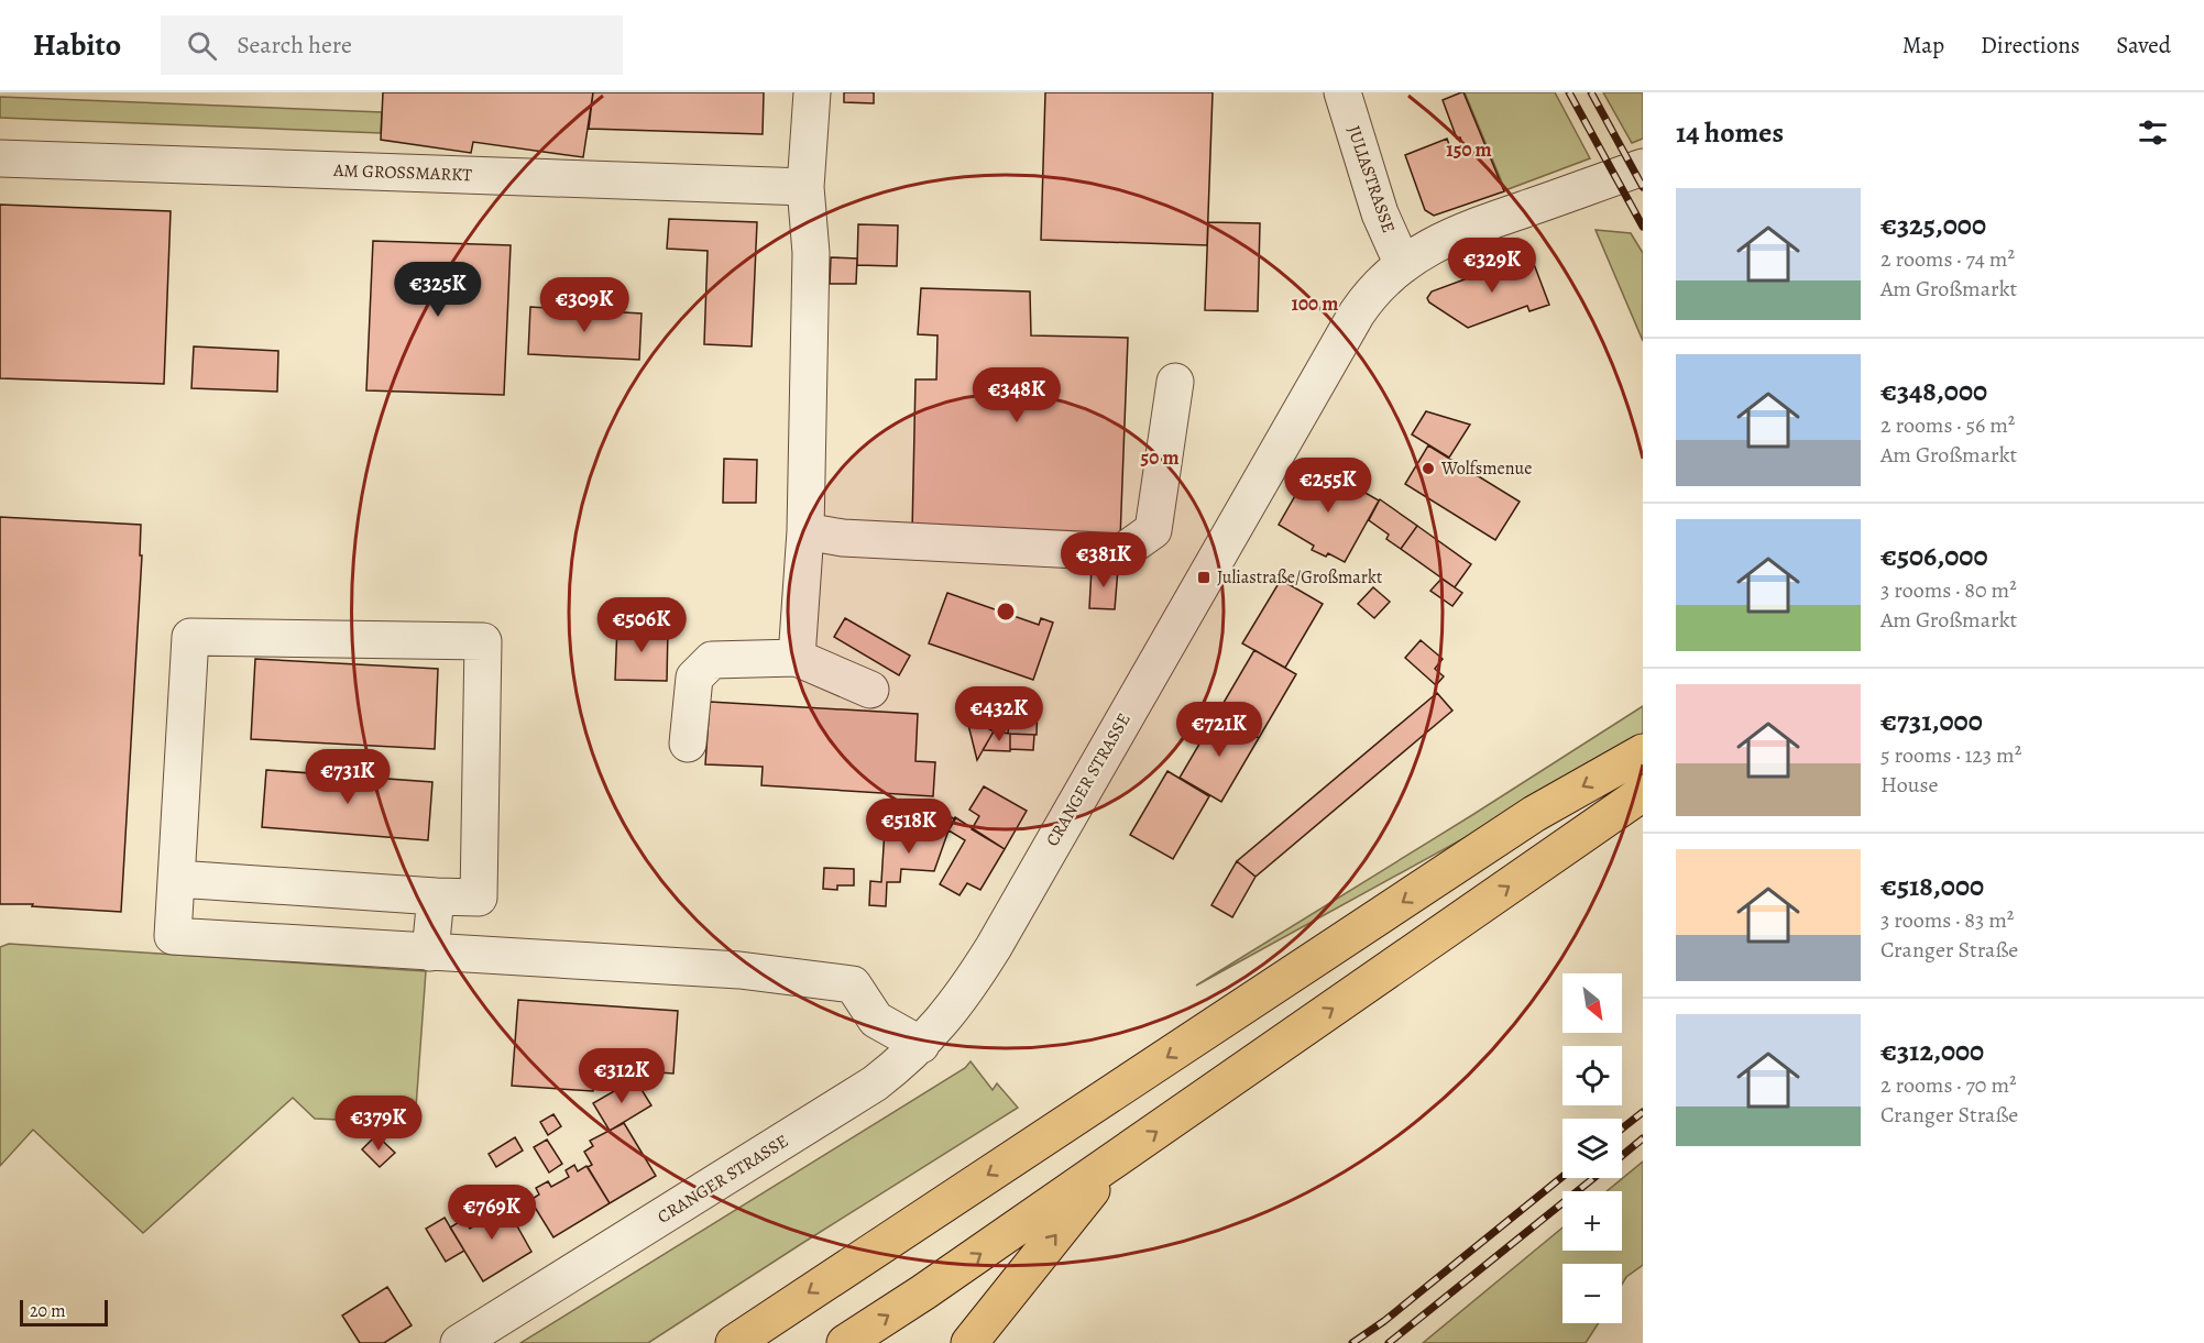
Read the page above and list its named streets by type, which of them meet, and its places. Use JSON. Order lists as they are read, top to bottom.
{
  "streets": {
    "street": ["AM GROSSMARKT", "JULIASTRASSE", "CRANGER STRASSE"]
  },
  "crossings": [
    ["JULIASTRASSE", "CRANGER STRASSE"]
  ],
  "places": {
    "other": ["Wolfsmenue"],
    "transit": ["Juliastraße/Großmarkt"]
  },
  "scale_bar": "20 m",
  "north": "bottom right",
  "page": {
    "header": "Habito",
    "search": "Search here",
    "nav": ["Map", "Directions", "Saved"],
    "heading": "14 homes",
    "list": [
      {
        "name": "€325,000",
        "note": "2 rooms · 74 m² · Am Großmarkt"
      },
      {
        "name": "€348,000",
        "note": "2 rooms · 56 m² · Am Großmarkt"
      },
      {
        "name": "€506,000",
        "note": "3 rooms · 80 m² · Am Großmarkt"
      },
      {
        "name": "€731,000",
        "note": "5 rooms · 123 m² · House"
      },
      {
        "name": "€518,000",
        "note": "3 rooms · 83 m² · Cranger Straße"
      },
      {
        "name": "€312,000",
        "note": "2 rooms · 70 m² · Cranger Straße"
      }
    ],
    "price": [
      "€329K",
      "€325K",
      "€309K",
      "€348K",
      "€255K",
      "€381K",
      "€506K",
      "€432K",
      "€721K",
      "€731K",
      "€518K",
      "€312K",
      "€379K",
      "€769K"
    ],
    "map_buttons": ["+", "−"],
    "scale": "20 m"
  },
  "rings": ["150 m", "100 m", "50 m"]
}
